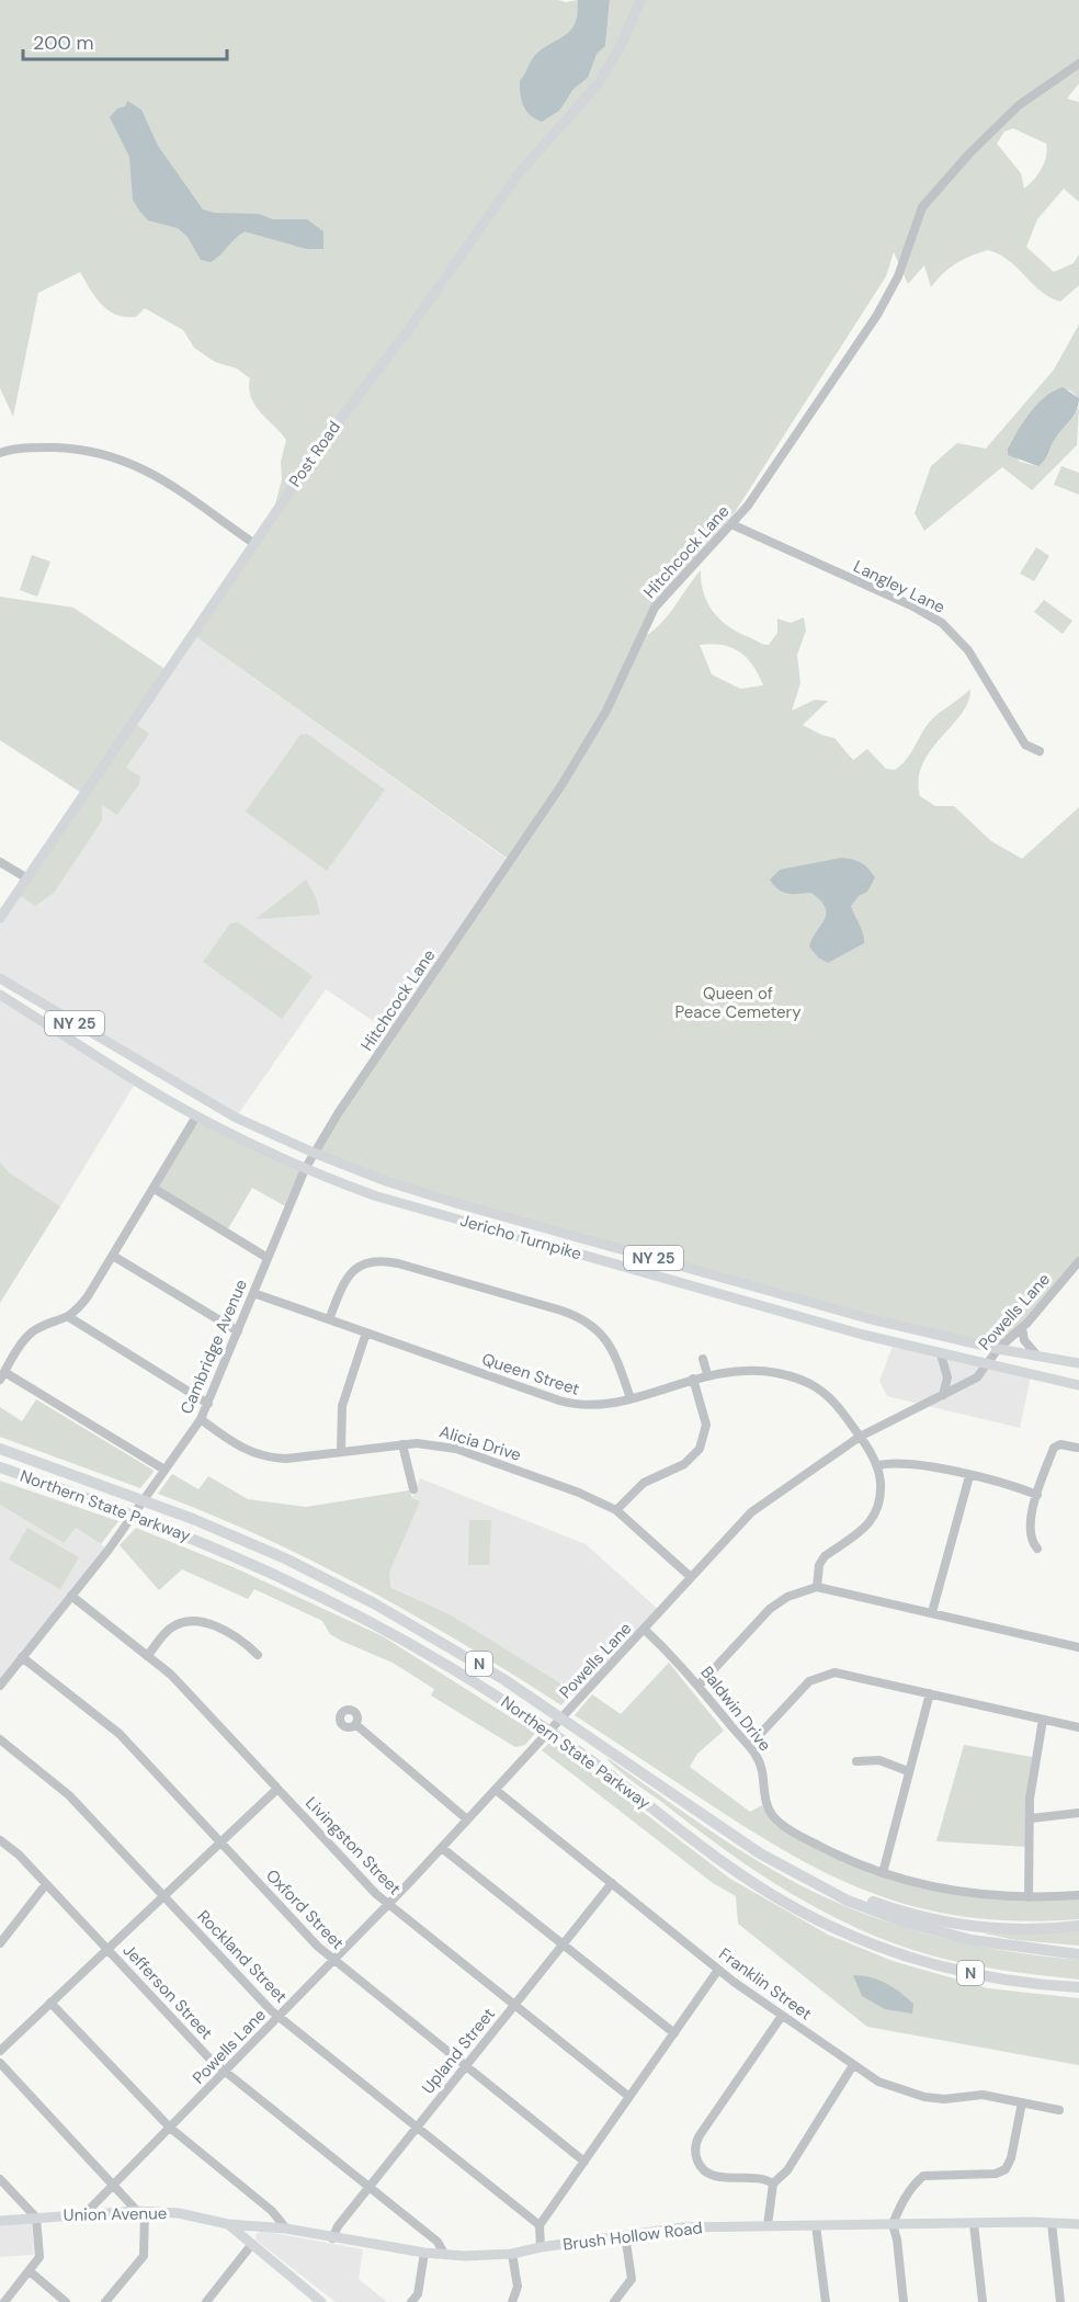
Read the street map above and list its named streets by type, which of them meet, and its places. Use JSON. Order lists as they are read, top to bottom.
{
  "streets": {
    "highway": ["Northern State Parkway", "N"],
    "main road": [
      "Post Road",
      "NY 25",
      "Jericho Turnpike",
      "Union Avenue",
      "Brush Hollow Road"
    ],
    "street": [
      "Hitchcock Lane",
      "Langley Lane",
      "Powells Lane",
      "Cambridge Avenue",
      "Queen Street",
      "Alicia Drive",
      "Baldwin Drive",
      "Livingston Street",
      "Oxford Street",
      "Rockland Street",
      "Franklin Street",
      "Jefferson Street",
      "Upland Street"
    ]
  },
  "crossings": [
    ["Hitchcock Lane", "Langley Lane"],
    ["Hitchcock Lane", "Jericho Turnpike"],
    ["Hitchcock Lane", "Cambridge Avenue"],
    ["Jericho Turnpike", "Powells Lane"],
    ["Jericho Turnpike", "Cambridge Avenue"],
    ["Powells Lane", "Queen Street"],
    ["Powells Lane", "Alicia Drive"],
    ["Powells Lane", "Baldwin Drive"],
    ["Powells Lane", "Livingston Street"],
    ["Powells Lane", "Oxford Street"],
    ["Powells Lane", "Rockland Street"],
    ["Powells Lane", "Franklin Street"],
    ["Powells Lane", "Jefferson Street"],
    ["Powells Lane", "Union Avenue"],
    ["Cambridge Avenue", "Queen Street"],
    ["Cambridge Avenue", "Alicia Drive"],
    ["Cambridge Avenue", "Livingston Street"],
    ["Cambridge Avenue", "Oxford Street"],
    ["Livingston Street", "Upland Street"],
    ["Oxford Street", "Upland Street"],
    ["Rockland Street", "Upland Street"],
    ["Franklin Street", "Upland Street"],
    ["Jefferson Street", "Upland Street"],
    ["Jefferson Street", "Brush Hollow Road"],
    ["Upland Street", "Brush Hollow Road"],
    ["Union Avenue", "Brush Hollow Road"]
  ],
  "parks": ["Queen of Peace Cemetery"],
  "scale_bar": "200 m"
}
